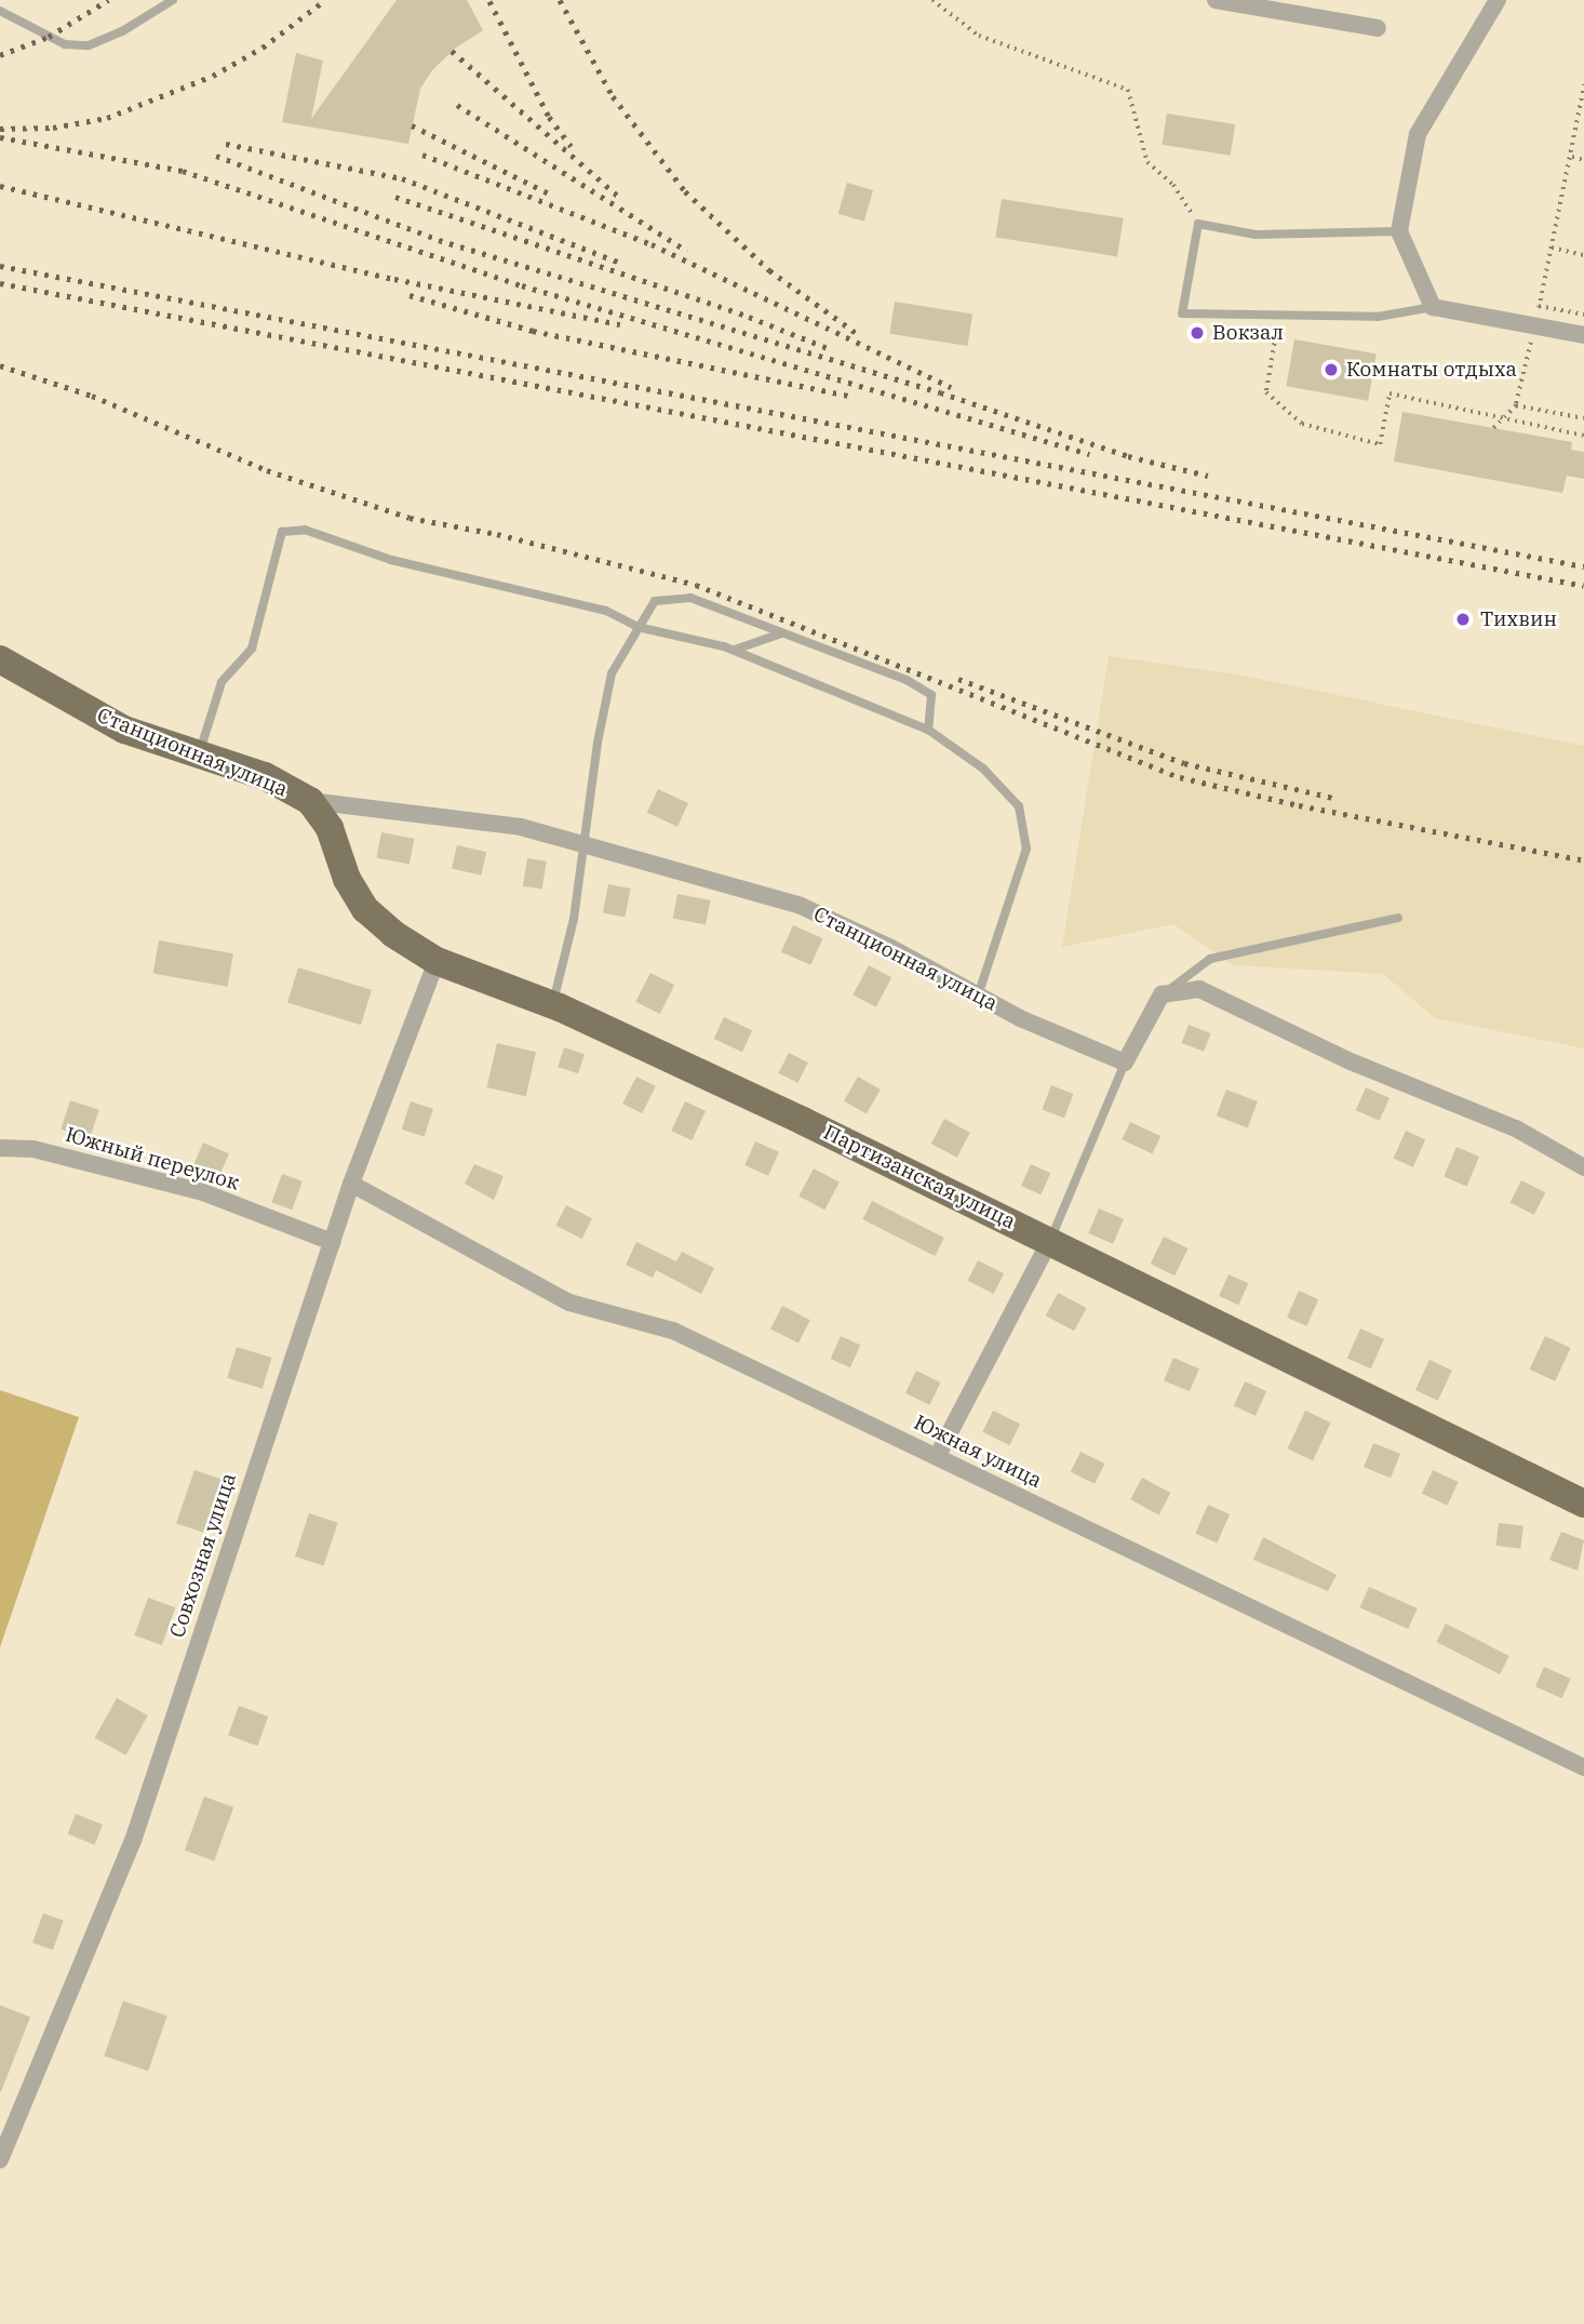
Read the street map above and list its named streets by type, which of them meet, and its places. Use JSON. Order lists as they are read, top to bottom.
{
  "streets": {
    "main road": ["Станционная улица", "Партизанская улица"],
    "street": ["Южный переулок", "Южная улица", "Совхозная улица"]
  },
  "crossings": [
    ["Станционная улица", "Партизанская улица"],
    ["Южный переулок", "Совхозная улица"],
    ["Партизанская улица", "Совхозная улица"],
    ["Южная улица", "Совхозная улица"]
  ],
  "places": ["Вокзал", "Комнаты отдыха", "Тихвин"]
}
